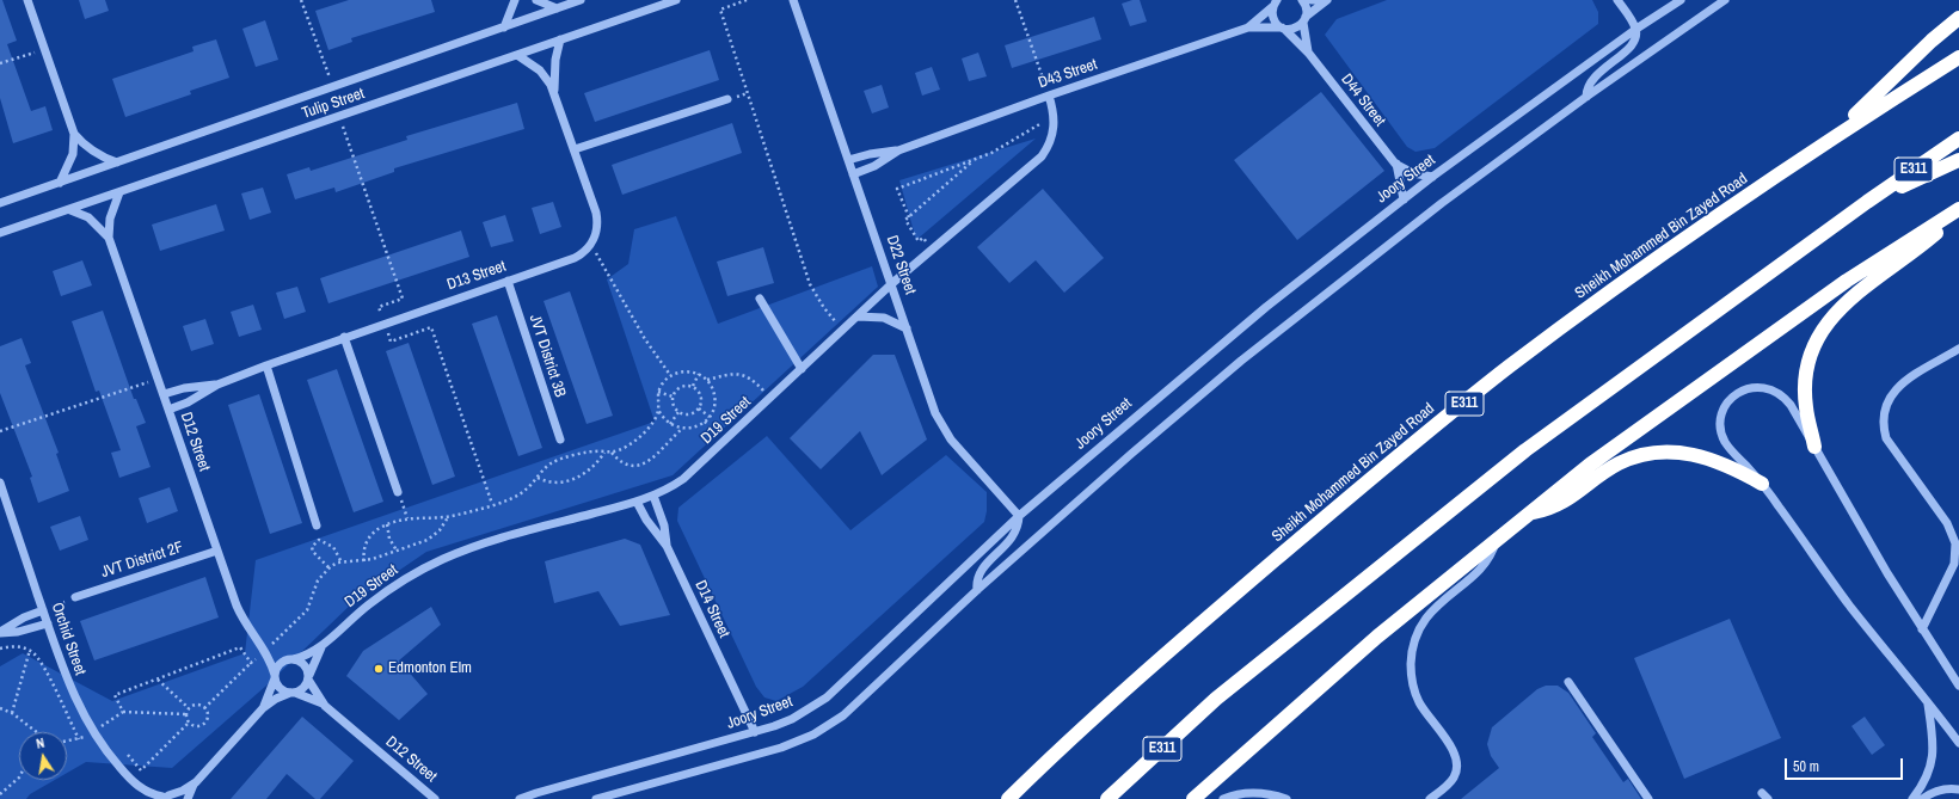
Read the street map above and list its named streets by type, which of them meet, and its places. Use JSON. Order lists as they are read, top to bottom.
{
  "streets": {
    "highway": ["E311", "Sheikh Mohammed Bin Zayed Road"],
    "street": [
      "D43 Street",
      "D44 Street",
      "Tulip Street",
      "Joory Street",
      "D22 Street",
      "D13 Street",
      "JVT District 3B",
      "D19 Street",
      "D12 Street",
      "JVT District 2F",
      "D14 Street",
      "Orchid Street"
    ]
  },
  "crossings": [
    ["D43 Street", "D44 Street"],
    ["D43 Street", "D22 Street"],
    ["D43 Street", "D19 Street"],
    ["D44 Street", "Joory Street"],
    ["Tulip Street", "D12 Street"],
    ["Joory Street", "D22 Street"],
    ["Joory Street", "D14 Street"],
    ["D22 Street", "D19 Street"],
    ["D13 Street", "JVT District 3B"],
    ["D13 Street", "D12 Street"],
    ["D19 Street", "D12 Street"],
    ["D19 Street", "D14 Street"],
    ["D12 Street", "JVT District 2F"]
  ],
  "places": ["Edmonton Elm"],
  "scale_bar": "50 m",
  "north": "top"
}
